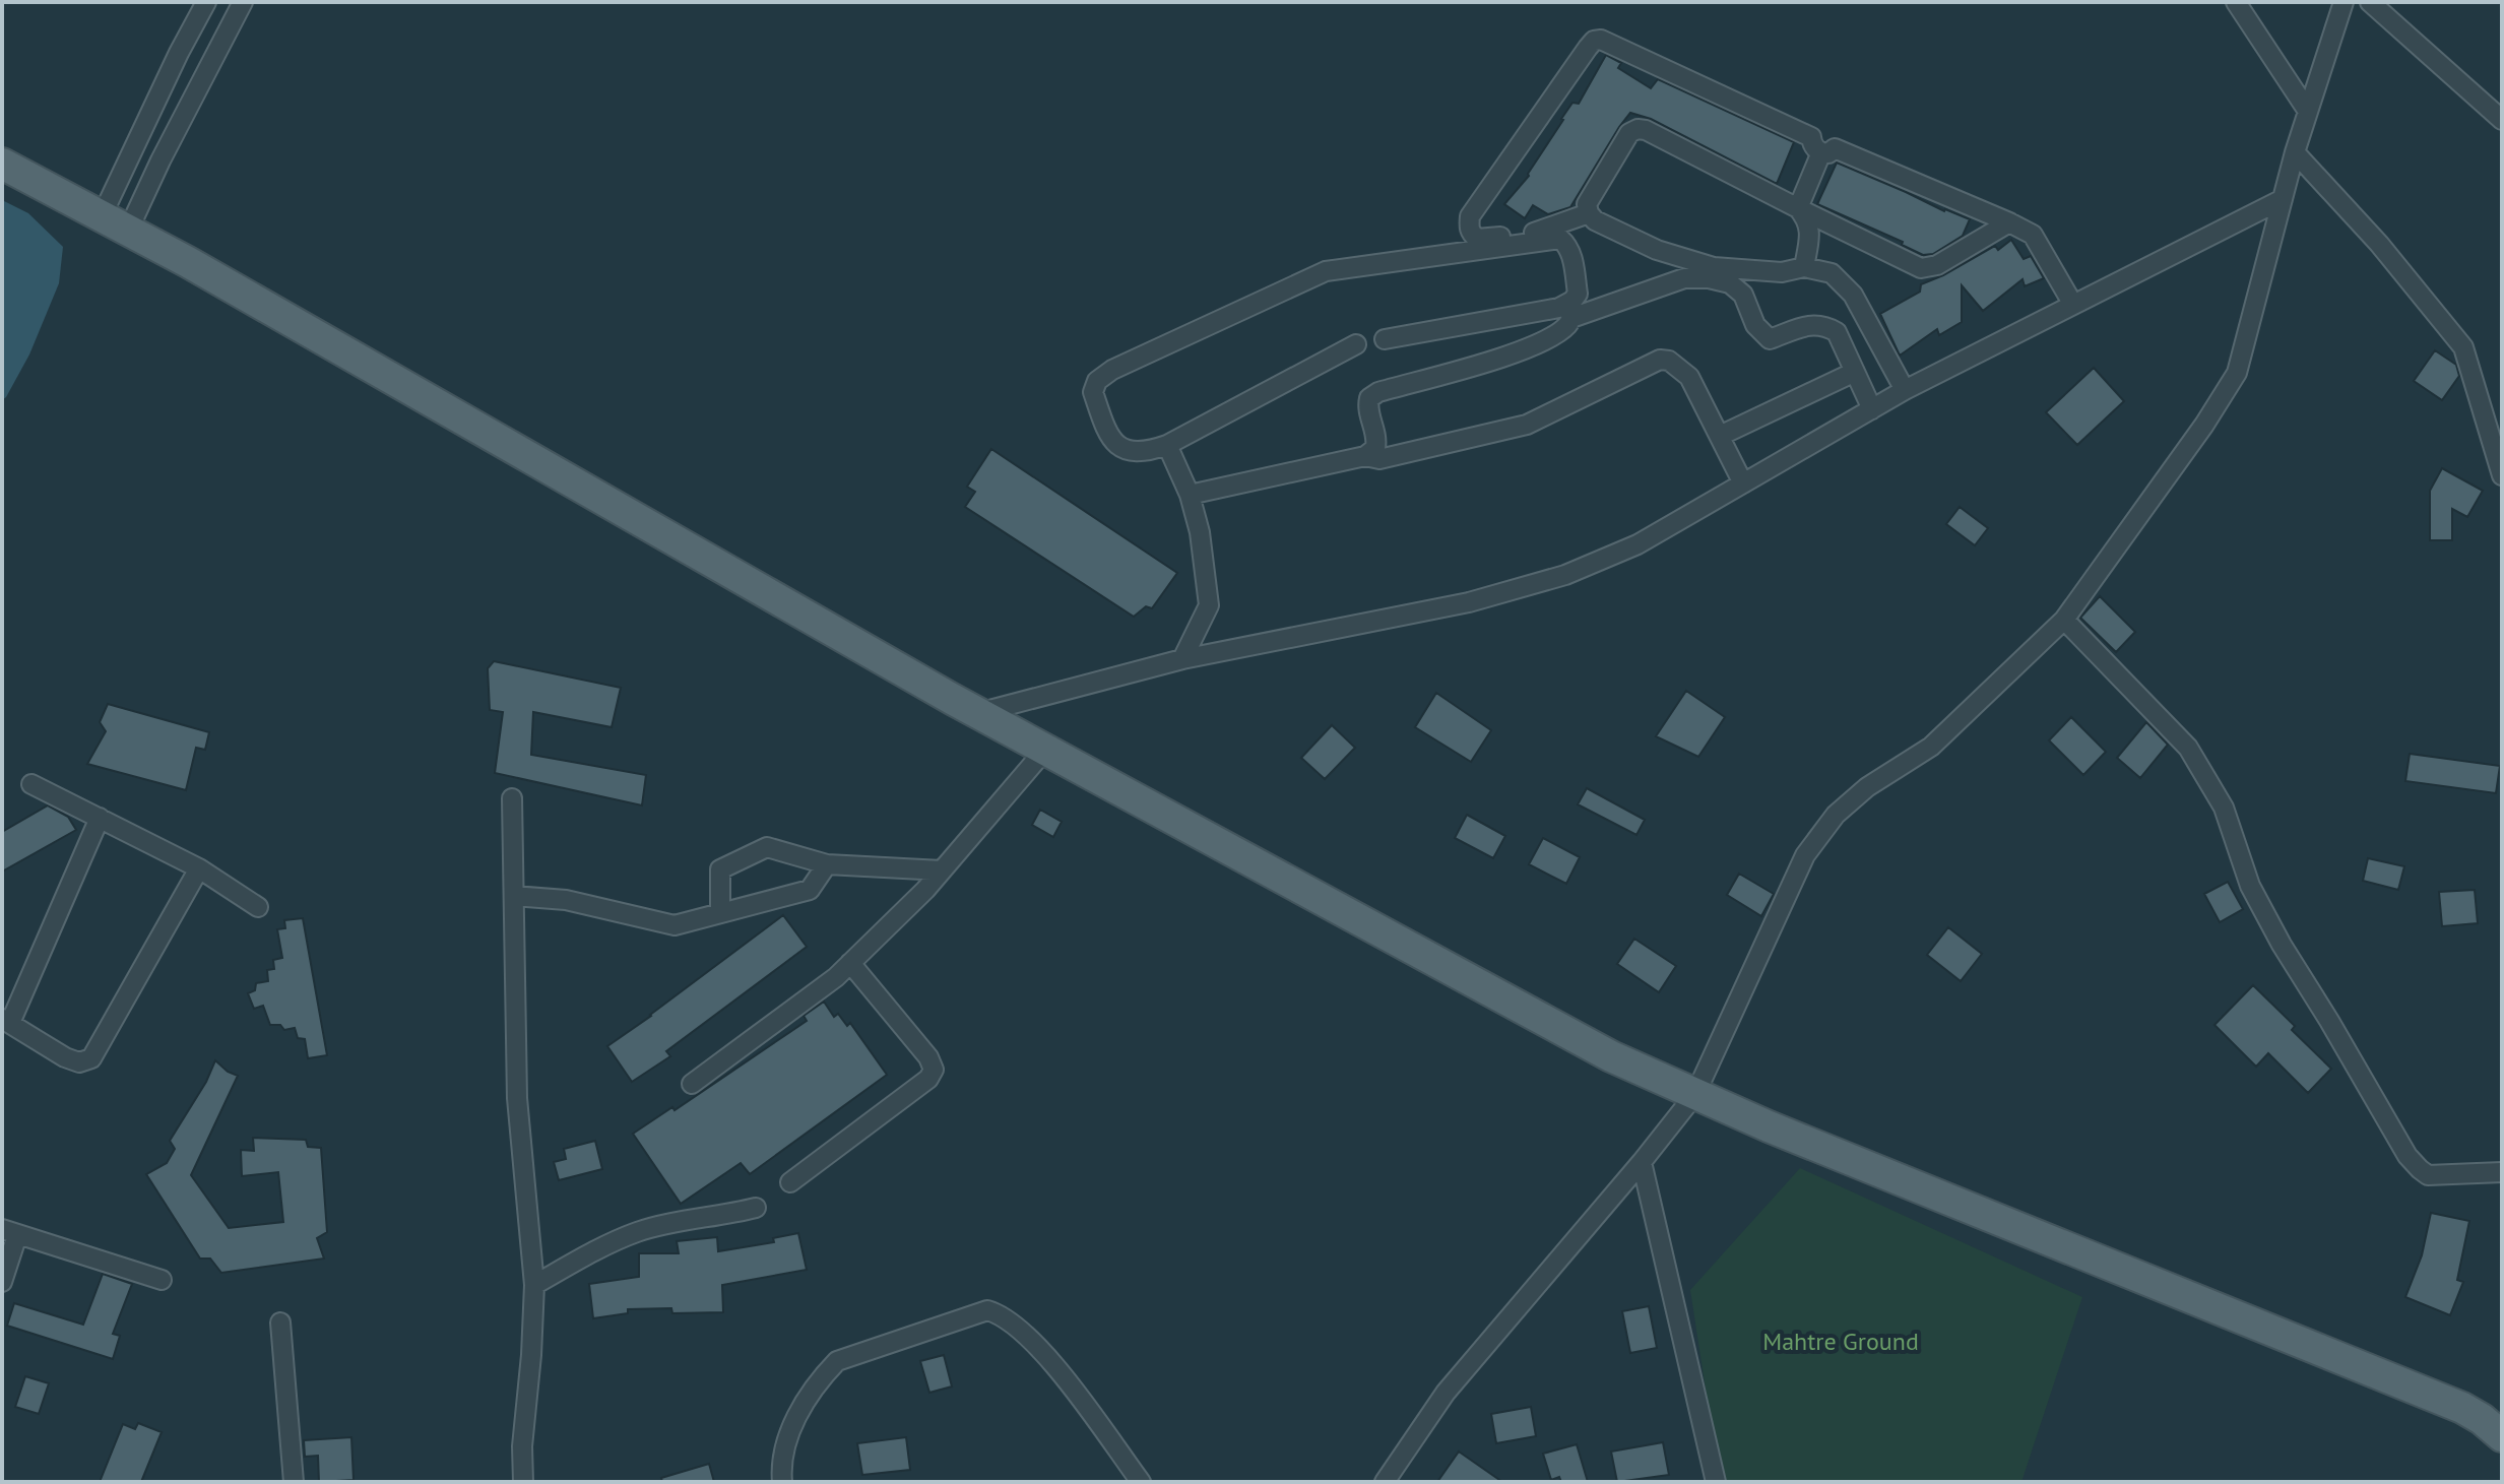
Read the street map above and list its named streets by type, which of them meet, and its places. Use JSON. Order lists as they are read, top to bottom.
{
  "parks": ["Mahtre Ground"]
}
